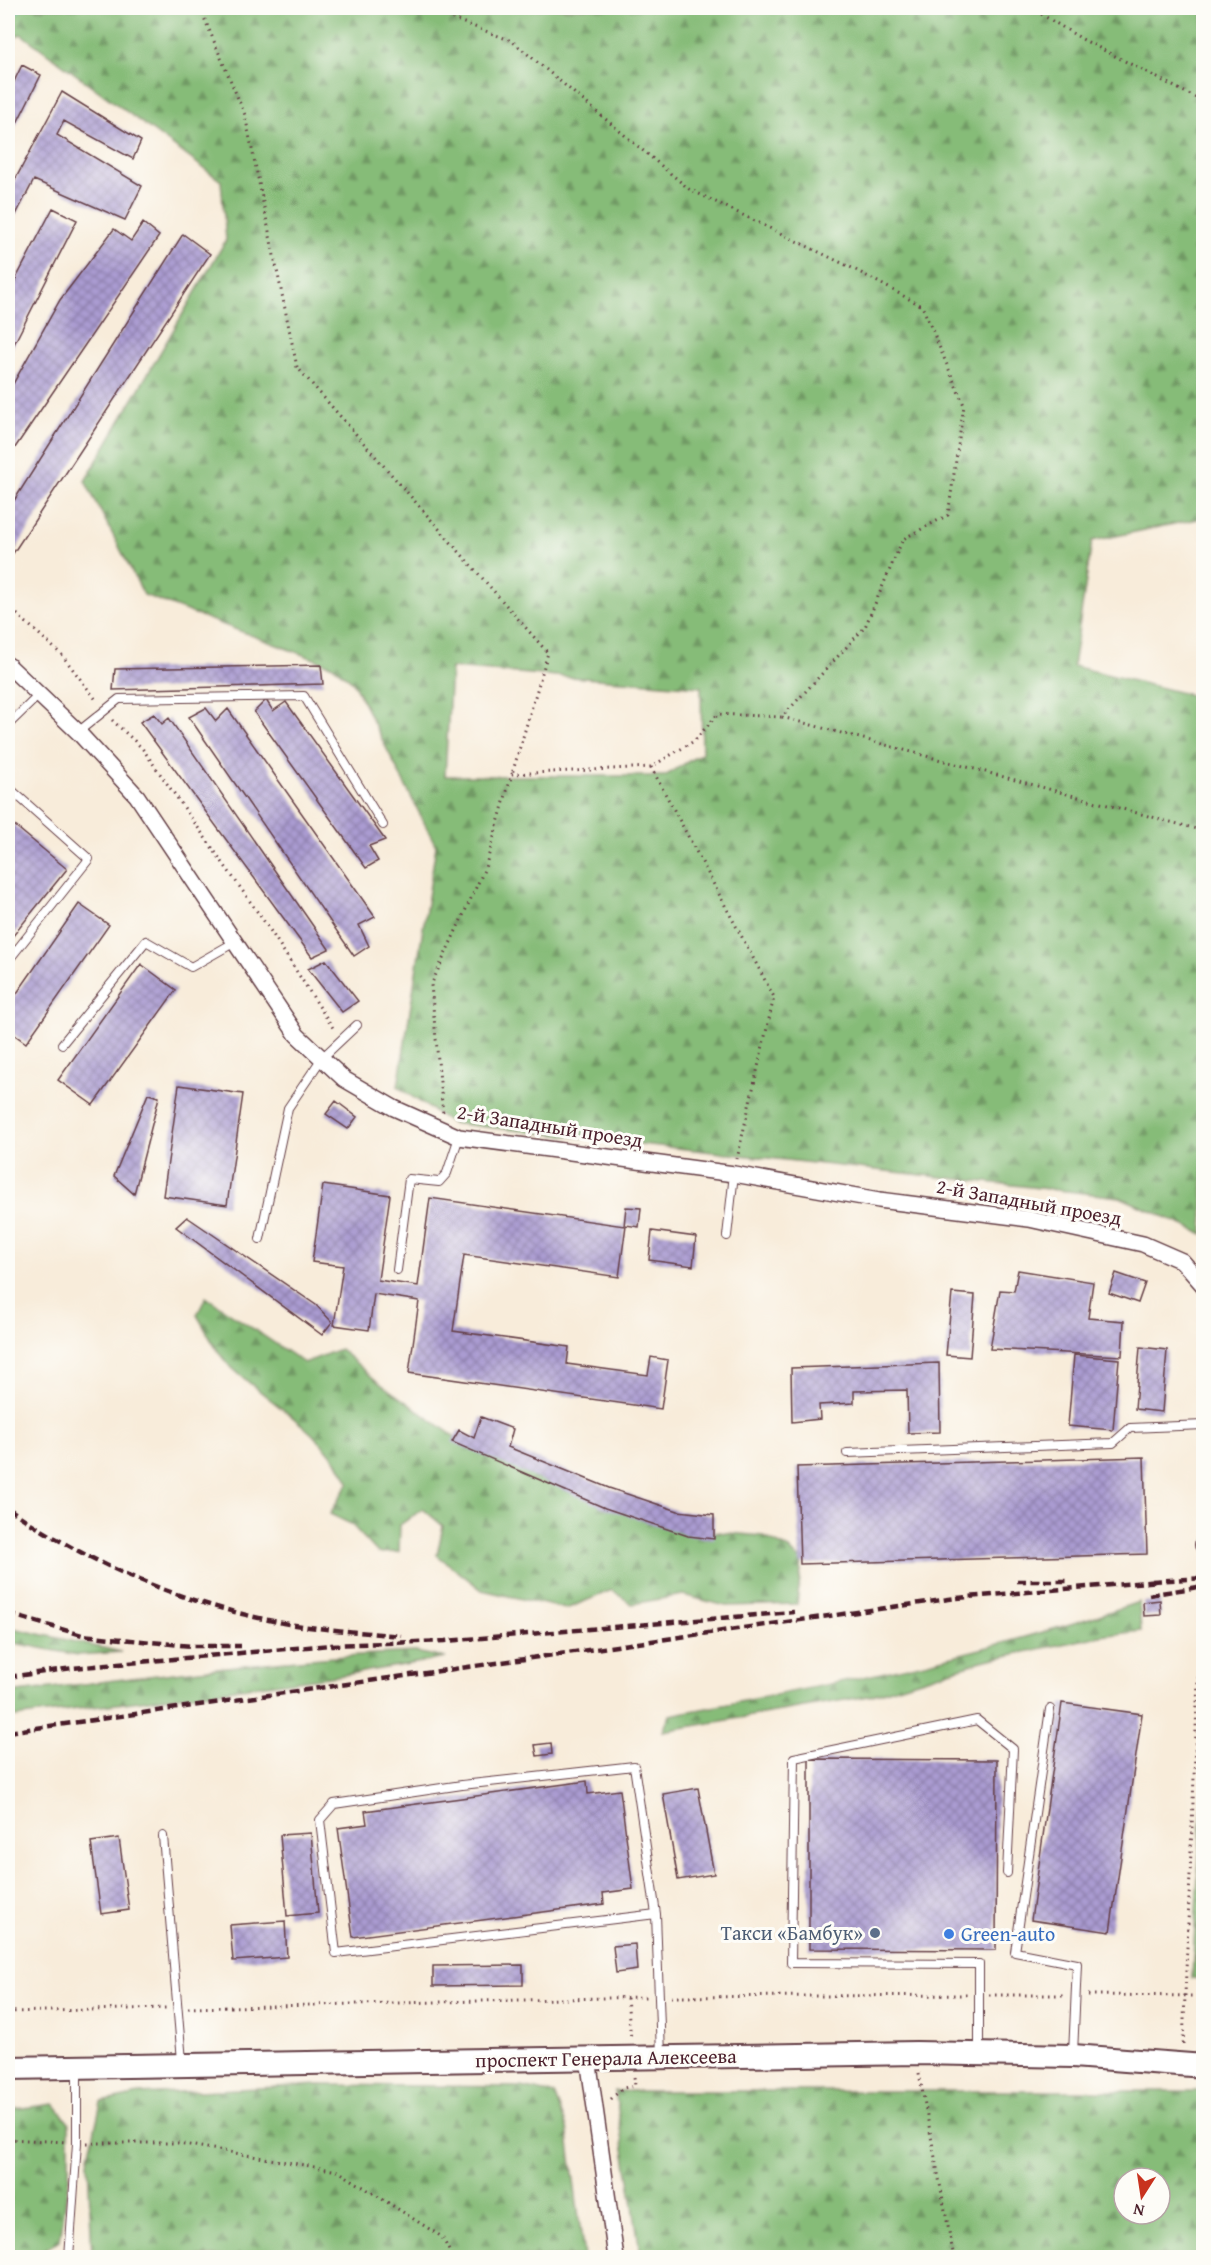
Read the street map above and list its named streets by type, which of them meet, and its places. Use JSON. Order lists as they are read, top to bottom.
{
  "streets": {
    "main road": ["проспект Генерала Алексеева"],
    "street": ["2-й Западный проезд"]
  },
  "places": ["Такси «Бамбук»", "Green-auto"],
  "north": "bottom"
}
